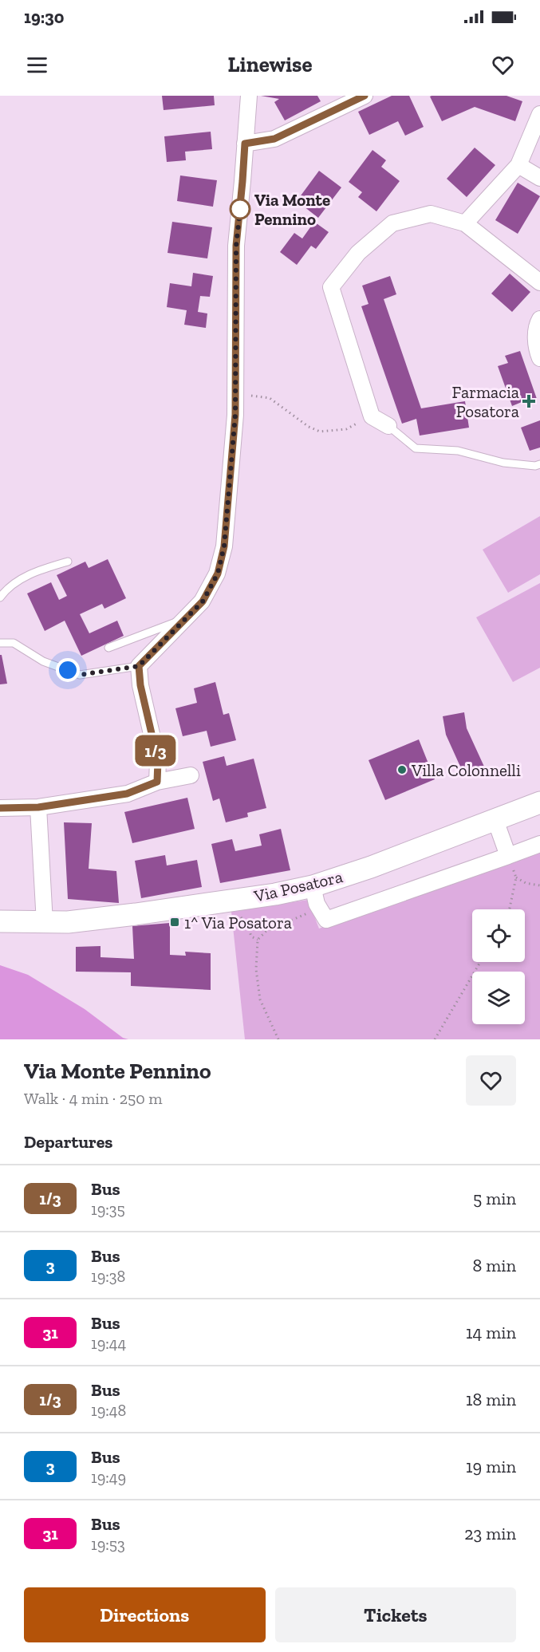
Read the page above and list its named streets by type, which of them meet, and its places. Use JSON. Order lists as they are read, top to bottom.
{
  "streets": {
    "street": ["Via Posatora"]
  },
  "places": {
    "other": ["Via Monte Pennino", "Villa Colonnelli"],
    "health": ["Farmacia Posatora"],
    "transit": ["1^ Via Posatora"]
  },
  "lines": ["bus line 1/3"],
  "page": {
    "status": "19:30",
    "header": "Linewise",
    "on_map": "1/3",
    "heading": [
      ["Via Monte Pennino", "Walk · 4 min · 250 m"],
      "Departures"
    ],
    "list": [
      {
        "mark": "1/3",
        "name": "Bus",
        "note": "19:35",
        "value": "5 min"
      },
      {
        "mark": "3",
        "name": "Bus",
        "note": "19:38",
        "value": "8 min"
      },
      {
        "mark": "31",
        "name": "Bus",
        "note": "19:44",
        "value": "14 min"
      },
      {
        "mark": "1/3",
        "name": "Bus",
        "note": "19:48",
        "value": "18 min"
      },
      {
        "mark": "3",
        "name": "Bus",
        "note": "19:49",
        "value": "19 min"
      },
      {
        "mark": "31",
        "name": "Bus",
        "note": "19:53",
        "value": "23 min"
      }
    ],
    "buttons": ["Directions", "Tickets"]
  }
}
